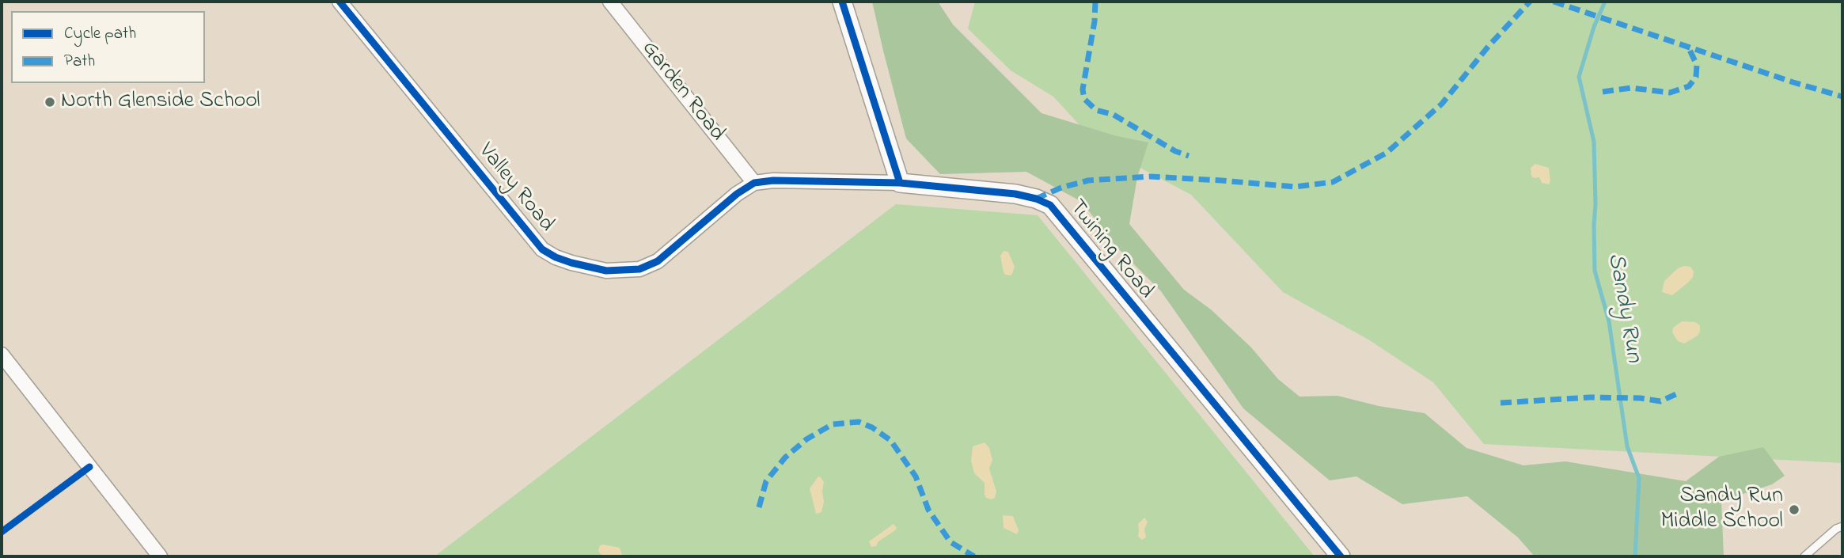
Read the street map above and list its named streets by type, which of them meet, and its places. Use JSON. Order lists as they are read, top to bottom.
{
  "streets": {
    "street": ["Garden Road", "Valley Road", "Twining Road"]
  },
  "crossings": [
    ["Garden Road", "Valley Road"],
    ["Valley Road", "Twining Road"]
  ],
  "water": ["Sandy Run"],
  "places": ["North Glenside School", "Sandy Run Middle School"],
  "legend": ["Cycle path", "Path"]
}
